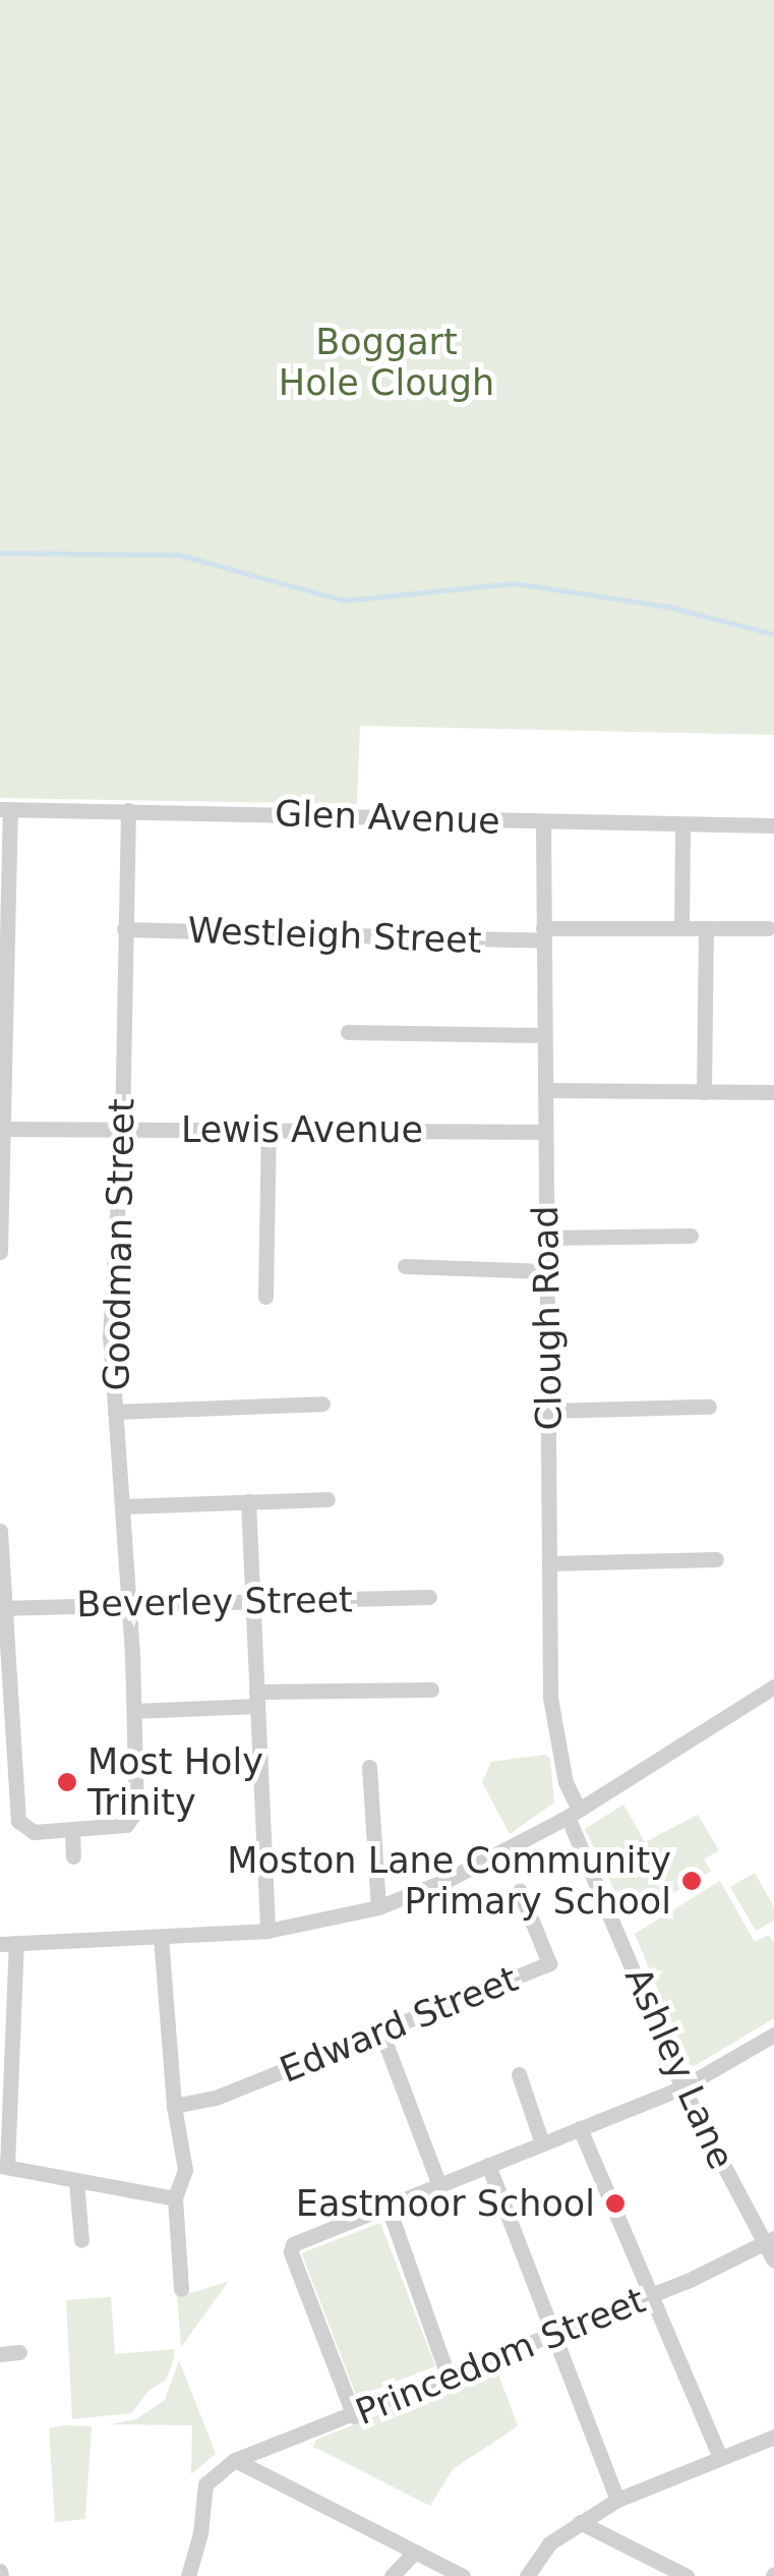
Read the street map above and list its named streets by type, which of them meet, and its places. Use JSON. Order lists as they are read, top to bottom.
{
  "streets": {
    "street": [
      "Glen Avenue",
      "Westleigh Street",
      "Lewis Avenue",
      "Goodman Street",
      "Clough Road",
      "Beverley Street",
      "Edward Street",
      "Ashley Lane",
      "Princedom Street"
    ]
  },
  "crossings": [
    ["Glen Avenue", "Goodman Street"],
    ["Glen Avenue", "Clough Road"],
    ["Westleigh Street", "Goodman Street"],
    ["Westleigh Street", "Clough Road"],
    ["Lewis Avenue", "Goodman Street"],
    ["Lewis Avenue", "Clough Road"],
    ["Goodman Street", "Beverley Street"],
    ["Clough Road", "Ashley Lane"],
    ["Ashley Lane", "Princedom Street"]
  ],
  "parks": ["Boggart Hole Clough"],
  "places": ["Most Holy Trinity", "Moston Lane Community Primary School", "Eastmoor School"]
}
